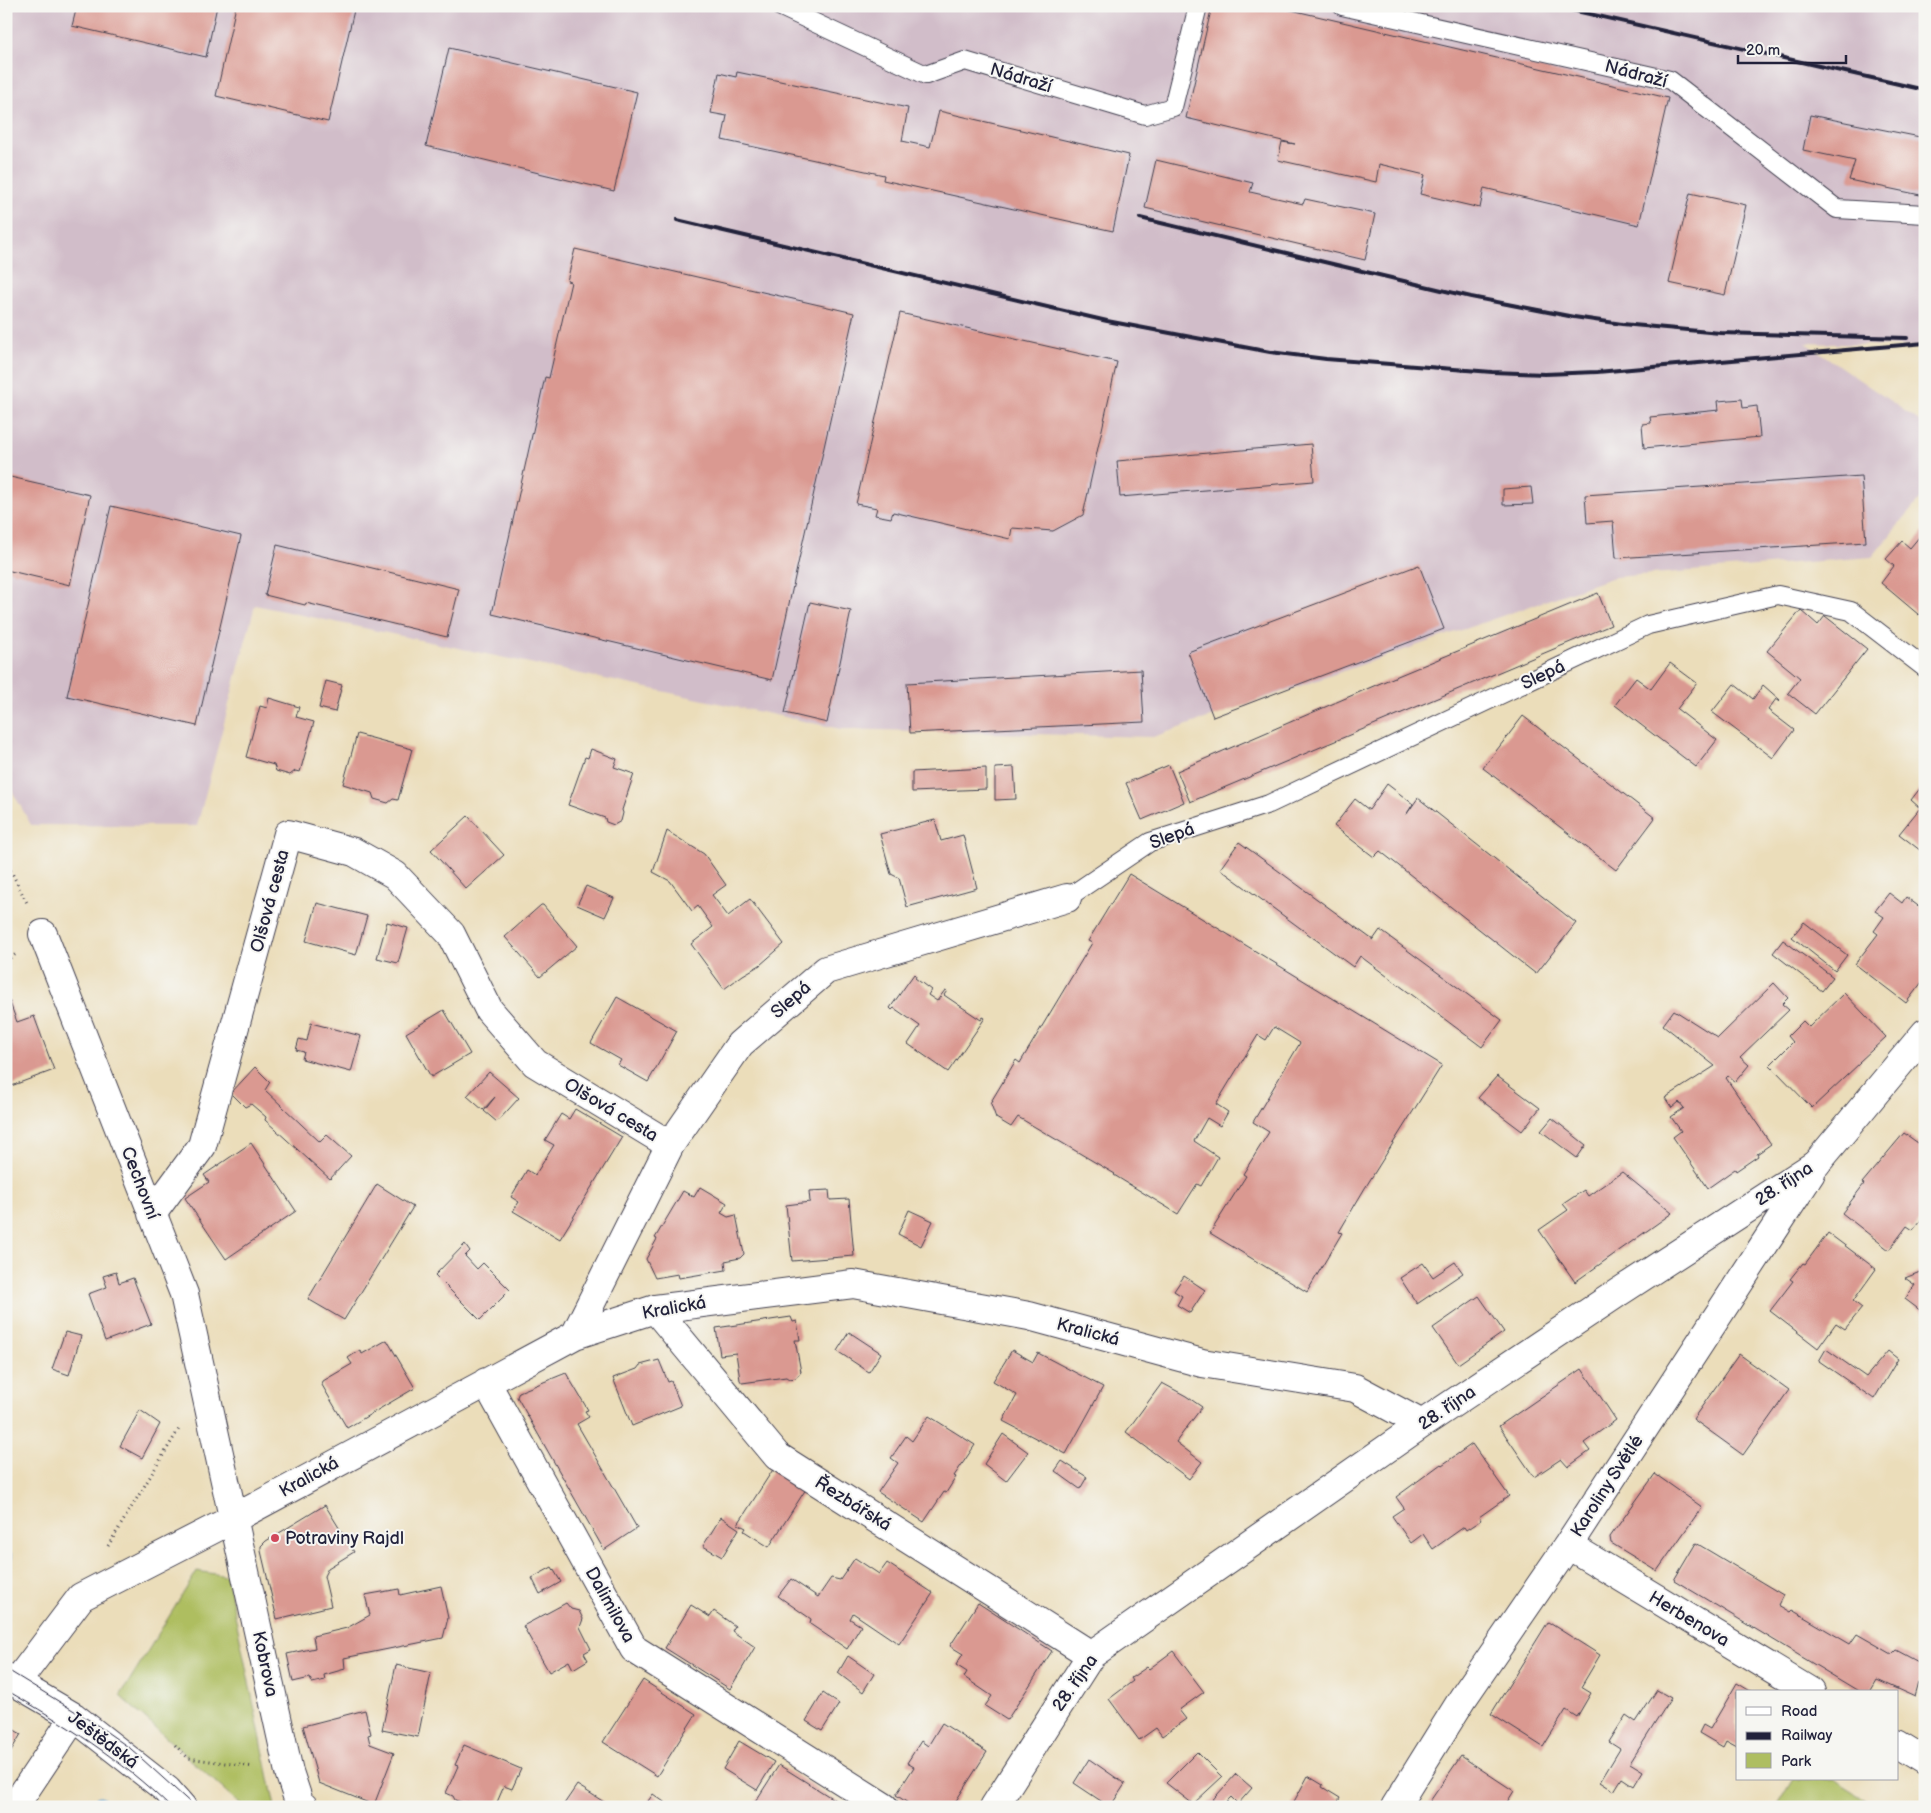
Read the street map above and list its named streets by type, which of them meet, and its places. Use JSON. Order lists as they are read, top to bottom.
{
  "streets": {
    "street": [
      "Slepá",
      "Olšová cesta",
      "Cechovní",
      "28. října",
      "Kralická",
      "Karoliny Světlé",
      "Řezbářská",
      "Dalimilova",
      "Herbenova",
      "Kobrova",
      "Ještědská"
    ],
    "lane": ["Nádraží"]
  },
  "crossings": [
    ["Slepá", "Olšová cesta"],
    ["Slepá", "Kralická"],
    ["Olšová cesta", "Cechovní"],
    ["Cechovní", "Kralická"],
    ["Cechovní", "Kobrova"],
    ["28. října", "Kralická"],
    ["28. října", "Karoliny Světlé"],
    ["28. října", "Řezbářská"],
    ["Kralická", "Řezbářská"],
    ["Kralická", "Dalimilova"],
    ["Kralická", "Kobrova"],
    ["Kralická", "Ještědská"],
    ["Karoliny Světlé", "Herbenova"]
  ],
  "places": ["Potraviny Rajdl"],
  "legend": ["Road", "Railway", "Park"],
  "scale_bar": "20 m"
}
